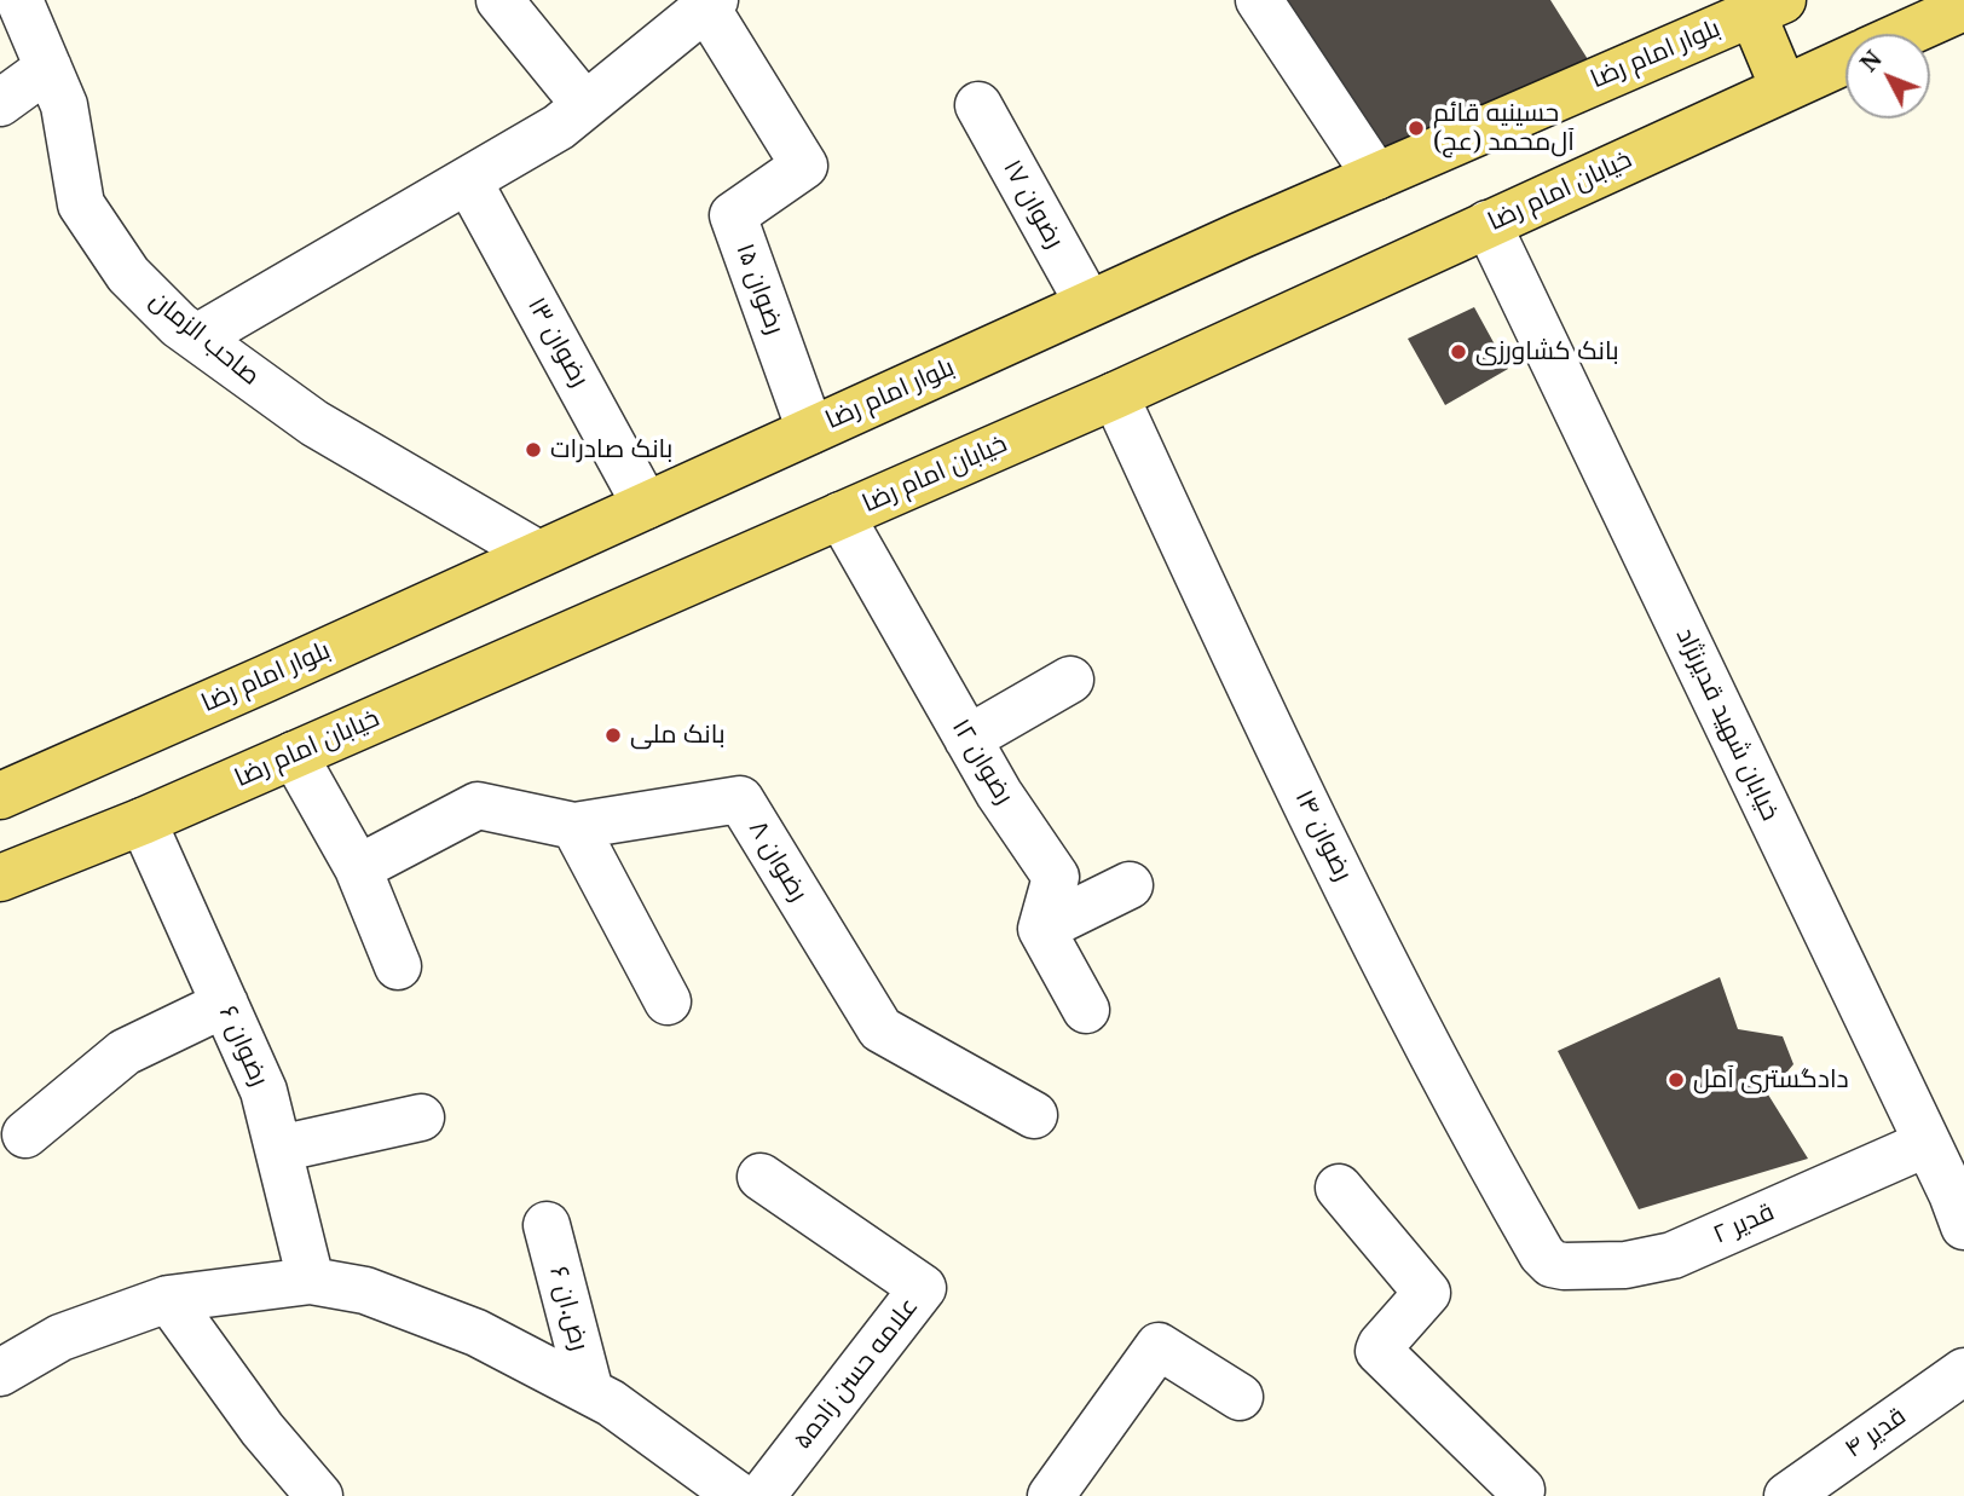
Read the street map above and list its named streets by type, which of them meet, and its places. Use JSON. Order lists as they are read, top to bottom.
{
  "streets": {
    "main road": ["بلوار امام رضا", "خیابان امام رضا"],
    "street": [
      "رضوان ۱۷",
      "رضوان ۱۵",
      "صاحب الزمان",
      "رضوان ۱۳",
      "خيابان شهيد قديرنژاد",
      "رضوان ۱۲",
      "رضوان ۱۴",
      "رضوان ۸",
      "رضوان ۶",
      "قدیر ۲",
      "رض.ان ۶",
      "علامه حسن زاده۵",
      "قدیر ۴"
    ]
  },
  "crossings": [
    ["بلوار امام رضا", "رضوان ۱۷"],
    ["بلوار امام رضا", "رضوان ۱۵"],
    ["بلوار امام رضا", "صاحب الزمان"],
    ["بلوار امام رضا", "رضوان ۱۳"],
    ["خیابان امام رضا", "خيابان شهيد قديرنژاد"],
    ["خیابان امام رضا", "رضوان ۱۲"],
    ["خیابان امام رضا", "رضوان ۱۴"],
    ["خیابان امام رضا", "رضوان ۶"],
    ["خيابان شهيد قديرنژاد", "قدیر ۲"],
    ["رضوان ۱۴", "قدیر ۲"]
  ],
  "places": [
    "حسینیه قائم آل‌محمد (عج)",
    "بانک کشاورزی",
    "بانک صادرات",
    "بانک‌ ملی",
    "دادگستری آمل"
  ],
  "north": "top left"
}
